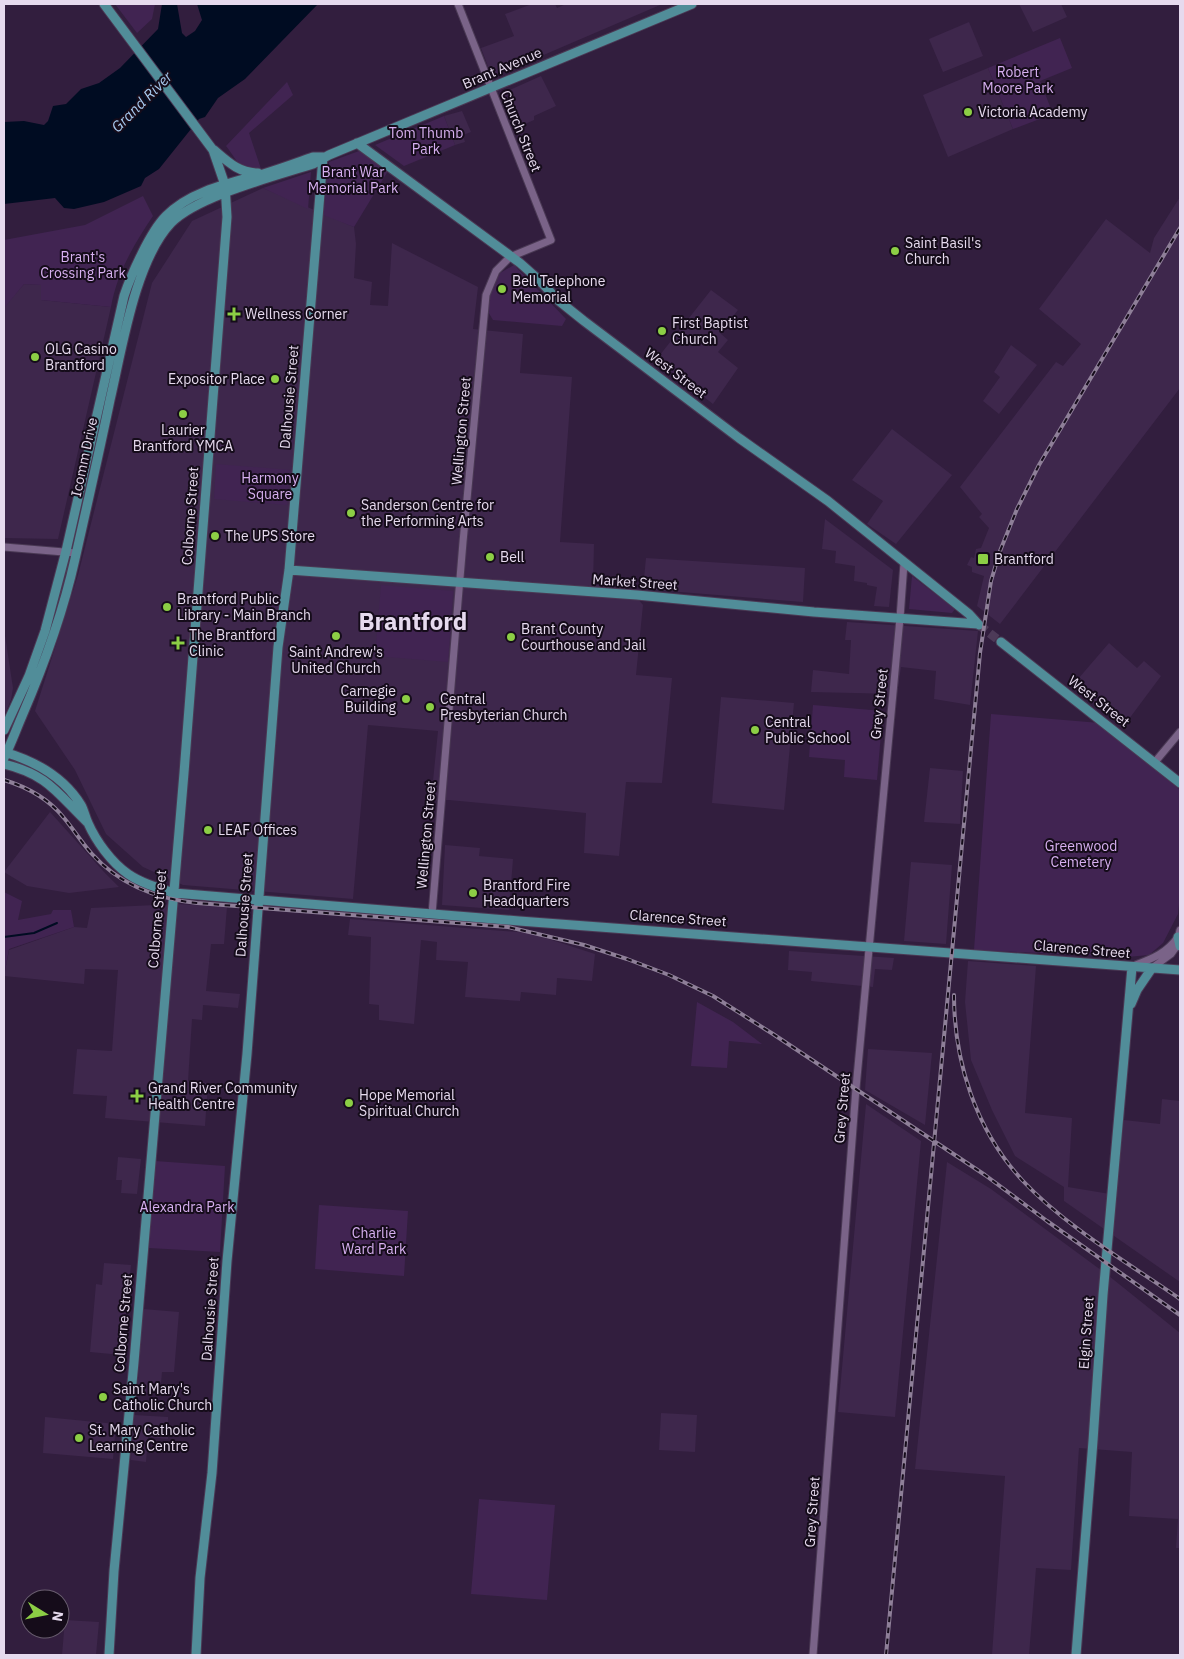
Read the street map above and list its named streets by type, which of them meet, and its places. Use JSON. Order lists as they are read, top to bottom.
{
  "streets": {
    "main road": [
      "Brant Avenue",
      "West Street",
      "Dalhousie Street",
      "Icomm Drive",
      "Colborne Street",
      "Market Street",
      "Clarence Street",
      "Elgin Street"
    ],
    "street": ["Church Street", "Wellington Street", "Grey Street"]
  },
  "crossings": [
    ["Brant Avenue", "Church Street"],
    ["Brant Avenue", "West Street"],
    ["Brant Avenue", "Dalhousie Street"],
    ["Brant Avenue", "Icomm Drive"],
    ["Brant Avenue", "Colborne Street"],
    ["Church Street", "West Street"],
    ["Church Street", "Wellington Street"],
    ["West Street", "Wellington Street"],
    ["West Street", "Market Street"],
    ["West Street", "Grey Street"],
    ["Dalhousie Street", "Market Street"],
    ["Dalhousie Street", "Clarence Street"],
    ["Wellington Street", "Market Street"],
    ["Wellington Street", "Clarence Street"],
    ["Icomm Drive", "Colborne Street"],
    ["Colborne Street", "Clarence Street"],
    ["Market Street", "Grey Street"],
    ["Grey Street", "Clarence Street"],
    ["Clarence Street", "Elgin Street"]
  ],
  "districts": ["Brantford"],
  "water": ["Grand River"],
  "parks": [
    "Robert Moore Park",
    "Tom Thumb Park",
    "Brant War Memorial Park",
    "Brant's Crossing Park",
    "Harmony Square",
    "Greenwood Cemetery",
    "Alexandra Park",
    "Charlie Ward Park"
  ],
  "places": {
    "other": [
      "Victoria Academy",
      "Saint Basil's Church",
      "Bell Telephone Memorial",
      "First Baptist Church",
      "OLG Casino Brantford",
      "Expositor Place",
      "Laurier Brantford YMCA",
      "Sanderson Centre for the Performing Arts",
      "The UPS Store",
      "Bell",
      "Brantford Public Library - Main Branch",
      "Saint Andrew's United Church",
      "Brant County Courthouse and Jail",
      "Carnegie Building",
      "Central Presbyterian Church",
      "Central Public School",
      "LEAF Offices",
      "Brantford Fire Headquarters",
      "Hope Memorial Spiritual Church",
      "Saint Mary's Catholic Church",
      "St. Mary Catholic Learning Centre"
    ],
    "health": ["Wellness Corner", "The Brantford Clinic", "Grand River Community Health Centre"],
    "transit": ["Brantford"]
  },
  "north": "right"
}
